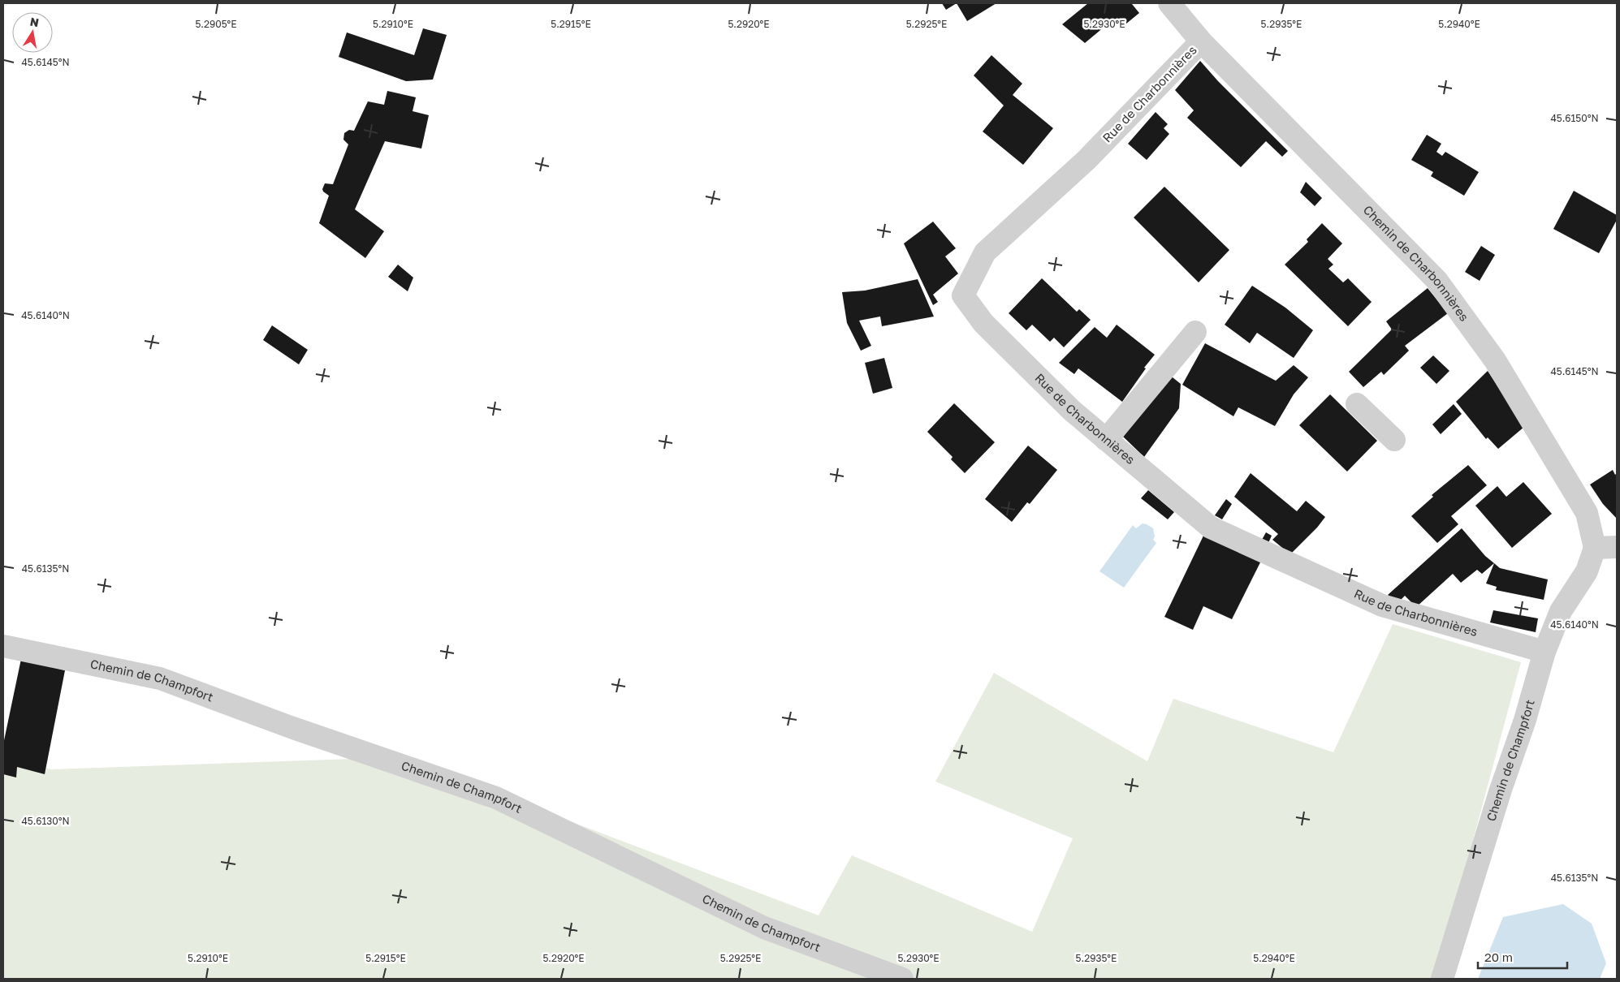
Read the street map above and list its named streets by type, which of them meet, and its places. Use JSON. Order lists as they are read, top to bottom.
{
  "streets": {
    "street": ["Rue de Charbonnières", "Chemin de Charbonnières", "Chemin de Champfort"]
  },
  "crossings": [
    ["Rue de Charbonnières", "Chemin de Charbonnières"],
    ["Rue de Charbonnières", "Chemin de Champfort"],
    ["Chemin de Charbonnières", "Chemin de Champfort"]
  ],
  "scale_bar": "20 m",
  "north": "top",
  "coordinates": [
    "5.2905°E",
    "5.2910°E",
    "5.2915°E",
    "5.2920°E",
    "5.2925°E",
    "5.2930°E",
    "5.2935°E",
    "5.2940°E",
    "45.6145°N",
    "45.6150°N",
    "45.6140°N",
    "45.6135°N",
    "45.6130°N"
  ]
}
